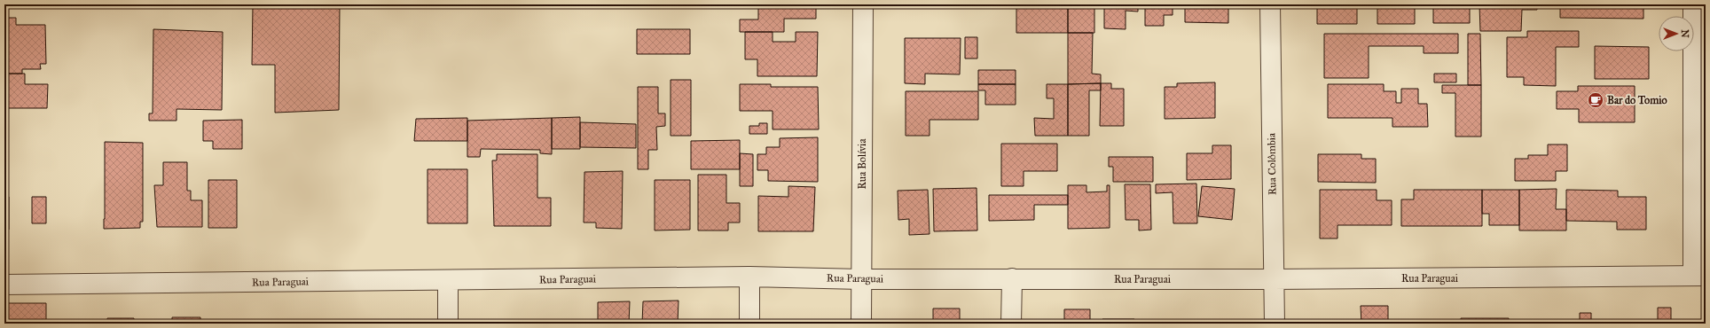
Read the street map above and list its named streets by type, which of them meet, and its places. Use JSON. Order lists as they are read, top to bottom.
{
  "streets": {
    "street": ["Rua Bolívia", "Rua Colômbia", "Rua Paraguai"]
  },
  "crossings": [
    ["Rua Bolívia", "Rua Paraguai"],
    ["Rua Colômbia", "Rua Paraguai"]
  ],
  "places": {
    "cafe": ["Bar do Tomio"]
  },
  "north": "right"
}
